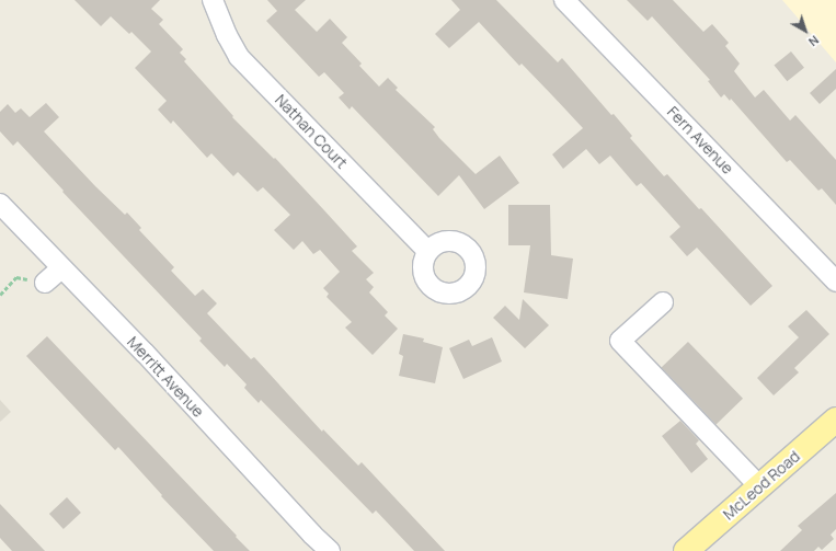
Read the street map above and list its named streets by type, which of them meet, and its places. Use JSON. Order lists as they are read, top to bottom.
{
  "streets": {
    "main road": ["McLeod Road"],
    "street": ["Nathan Court", "Fern Avenue", "Merritt Avenue"]
  },
  "north": "bottom right"
}
